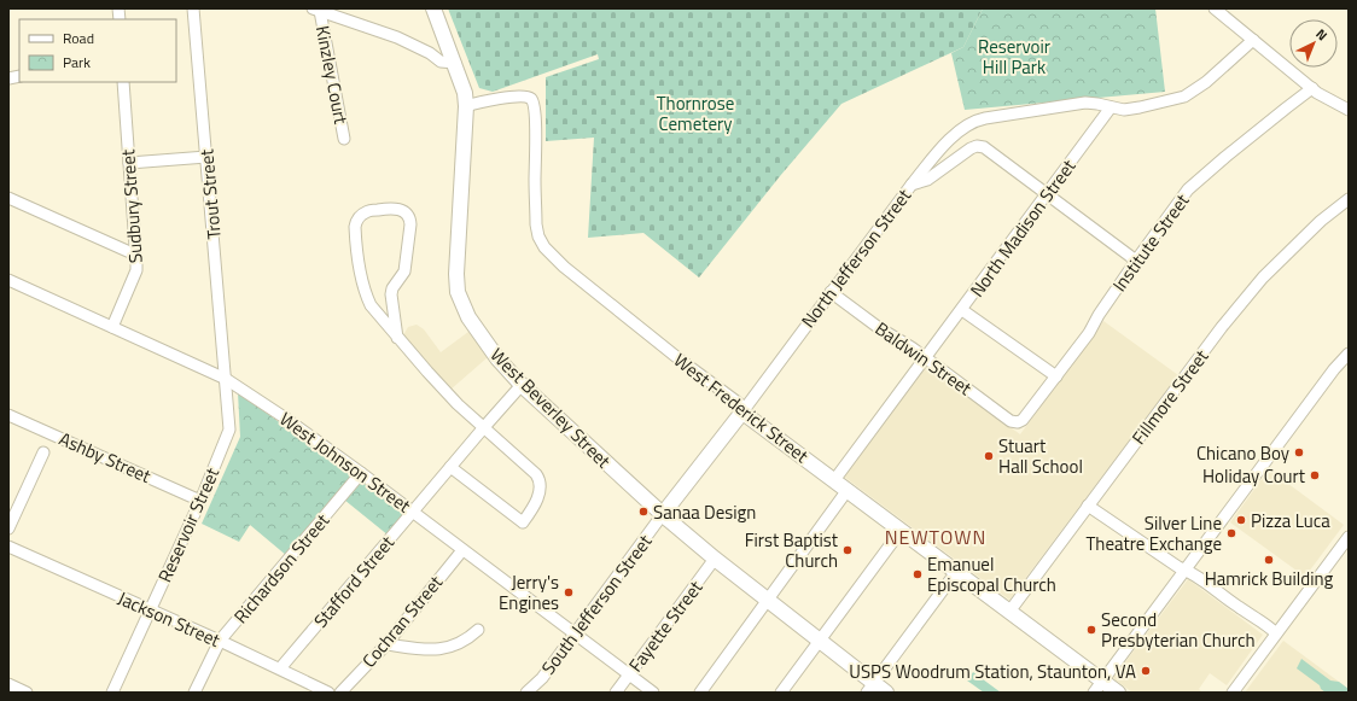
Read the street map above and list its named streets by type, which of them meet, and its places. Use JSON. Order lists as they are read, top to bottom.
{
  "streets": {
    "main road": ["North Jefferson Street", "West Beverley Street", "West Frederick Street"],
    "street": [
      "Kinzley Court",
      "Trout Street",
      "Sudbury Street",
      "North Madison Street",
      "Institute Street",
      "Baldwin Street",
      "Fillmore Street",
      "Ashby Street",
      "West Johnson Street",
      "Reservoir Street",
      "Richardson Street",
      "Stafford Street",
      "South Jefferson Street",
      "Jackson Street",
      "Cochran Street",
      "Fayette Street"
    ]
  },
  "crossings": [
    ["Trout Street", "West Johnson Street"],
    ["Trout Street", "Reservoir Street"],
    ["Sudbury Street", "West Johnson Street"],
    ["North Madison Street", "North Jefferson Street"],
    ["North Madison Street", "Baldwin Street"],
    ["North Madison Street", "West Frederick Street"],
    ["Institute Street", "Baldwin Street"],
    ["North Jefferson Street", "Baldwin Street"],
    ["North Jefferson Street", "West Beverley Street"],
    ["North Jefferson Street", "West Frederick Street"],
    ["North Jefferson Street", "South Jefferson Street"],
    ["Fillmore Street", "West Frederick Street"],
    ["West Beverley Street", "West Frederick Street"],
    ["West Beverley Street", "Stafford Street"],
    ["West Beverley Street", "South Jefferson Street"],
    ["West Beverley Street", "Fayette Street"],
    ["Ashby Street", "Reservoir Street"],
    ["West Johnson Street", "Reservoir Street"],
    ["West Johnson Street", "Richardson Street"],
    ["West Johnson Street", "Stafford Street"],
    ["West Johnson Street", "South Jefferson Street"],
    ["West Johnson Street", "Cochran Street"],
    ["West Johnson Street", "Fayette Street"],
    ["Reservoir Street", "Jackson Street"],
    ["Richardson Street", "Jackson Street"],
    ["Stafford Street", "Jackson Street"]
  ],
  "districts": ["NEWTOWN"],
  "parks": ["Reservoir Hill Park", "Thornrose Cemetery"],
  "places": [
    "Chicano Boy",
    "Stuart Hall School",
    "Holiday Court",
    "Sanaa Design",
    "Pizza Luca",
    "Silver Line Theatre Exchange",
    "First Baptist Church",
    "Hamrick Building",
    "Emanuel Episcopal Church",
    "Jerry's Engines",
    "Second Presbyterian Church",
    "USPS Woodrum Station, Staunton, VA"
  ],
  "legend": ["Road", "Park"],
  "north": "top right"
}
